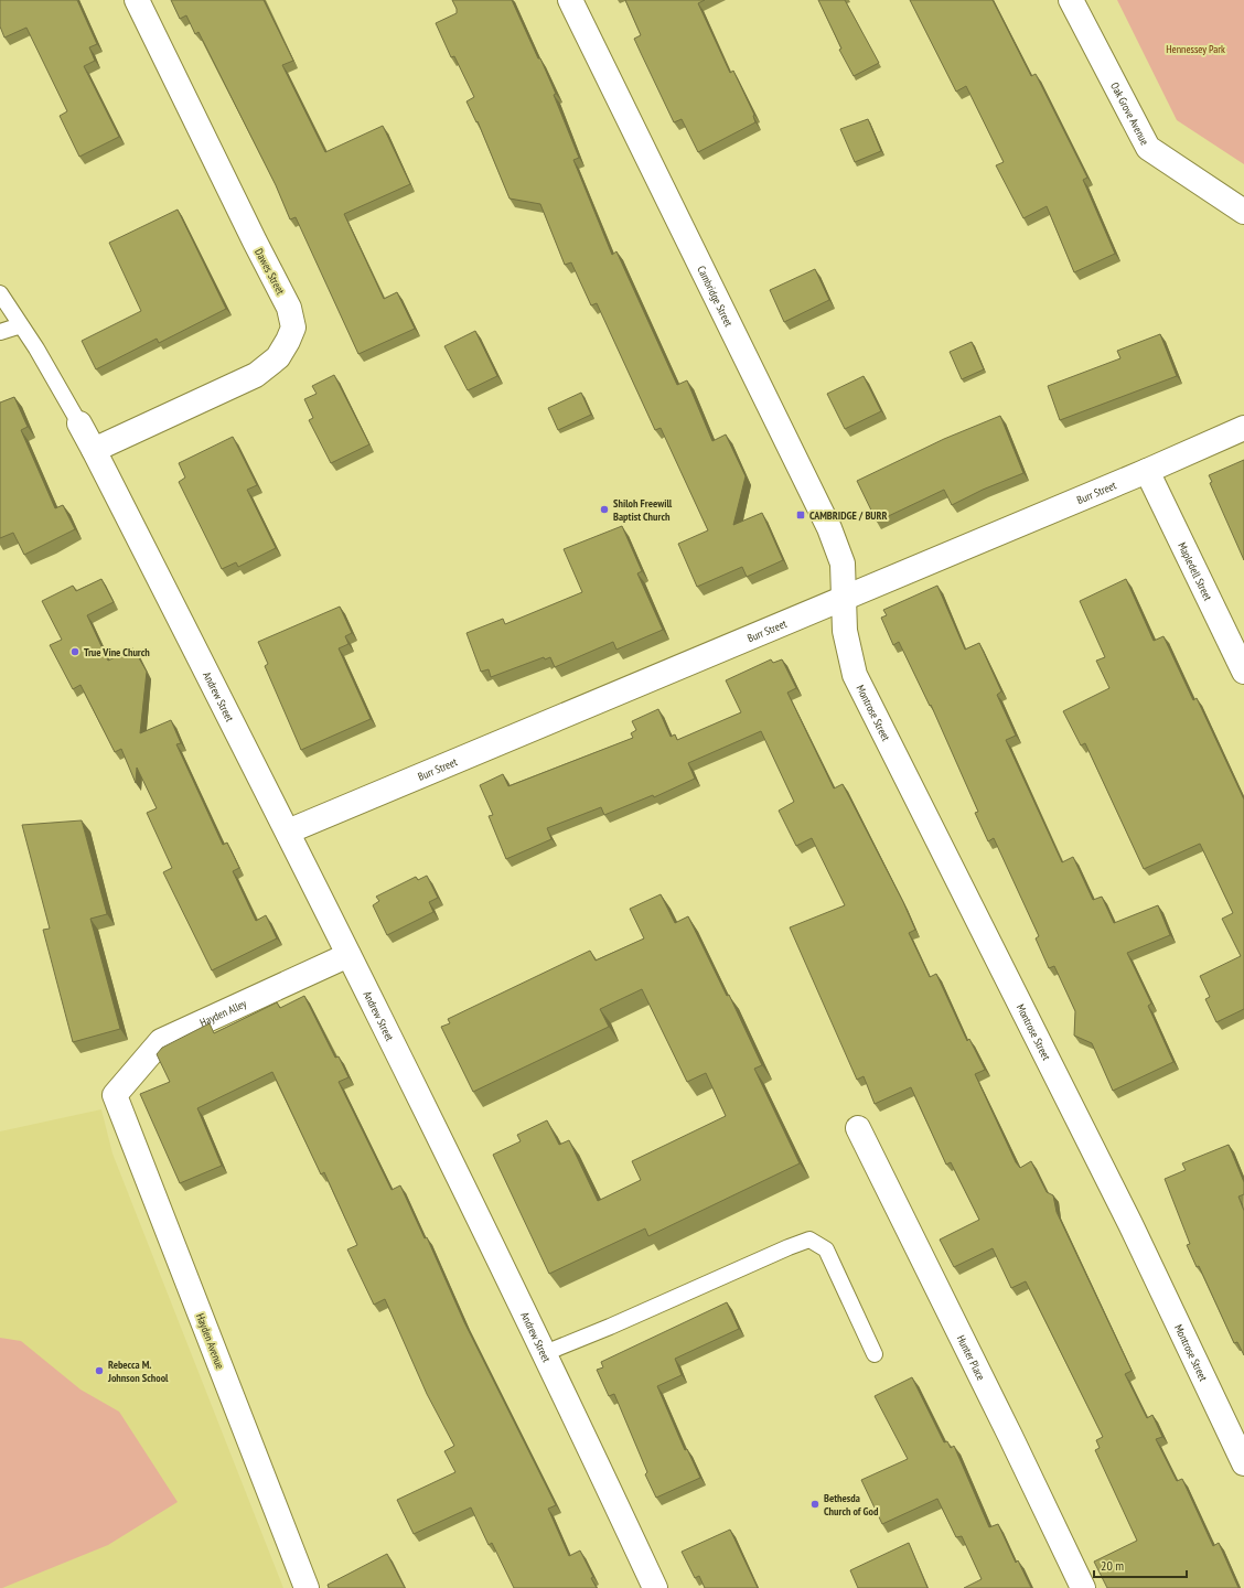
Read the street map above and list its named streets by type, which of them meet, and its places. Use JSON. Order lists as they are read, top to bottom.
{
  "streets": {
    "street": [
      "Oak Grove Avenue",
      "Dawes Street",
      "Cambridge Street",
      "Burr Street",
      "Mapledell Street",
      "Andrew Street",
      "Montrose Street",
      "Hayden Alley",
      "Hayden Avenue",
      "Hunter Place"
    ]
  },
  "crossings": [
    ["Dawes Street", "Andrew Street"],
    ["Cambridge Street", "Burr Street"],
    ["Cambridge Street", "Montrose Street"],
    ["Burr Street", "Mapledell Street"],
    ["Burr Street", "Andrew Street"],
    ["Burr Street", "Montrose Street"],
    ["Andrew Street", "Hayden Alley"],
    ["Hayden Alley", "Hayden Avenue"]
  ],
  "parks": ["Hennessey Park"],
  "places": {
    "other": [
      "Shiloh Freewill Baptist Church",
      "True Vine Church",
      "Rebecca M. Johnson School",
      "Bethesda Church of God"
    ],
    "transit": ["CAMBRIDGE / BURR"]
  },
  "scale_bar": "20 m"
}
